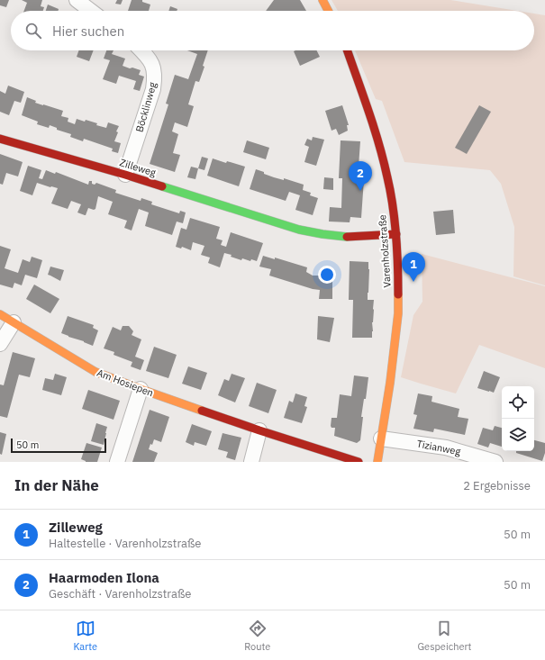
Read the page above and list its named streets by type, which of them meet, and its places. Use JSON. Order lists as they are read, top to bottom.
{
  "streets": {
    "street": [
      "Böcklinweg",
      "Zilleweg",
      "Varenholzstraße",
      "Am Hosiepen",
      "Tizianweg"
    ]
  },
  "crossings": [
    ["Böcklinweg", "Zilleweg"],
    ["Zilleweg", "Varenholzstraße"],
    ["Varenholzstraße", "Tizianweg"]
  ],
  "scale_bar": "50 m",
  "page": {
    "search": "Hier suchen",
    "pins": ["2", "1"],
    "scale": "50 m",
    "heading": ["In der Nähe", "2 Ergebnisse"],
    "list": [
      {
        "mark": "1",
        "name": "Zilleweg",
        "note": "Haltestelle · Varenholzstraße",
        "value": "50 m"
      },
      {
        "mark": "2",
        "name": "Haarmoden Ilona",
        "note": "Geschäft · Varenholzstraße",
        "value": "50 m"
      }
    ],
    "nav": ["Karte", "Route", "Gespeichert"]
  }
}
